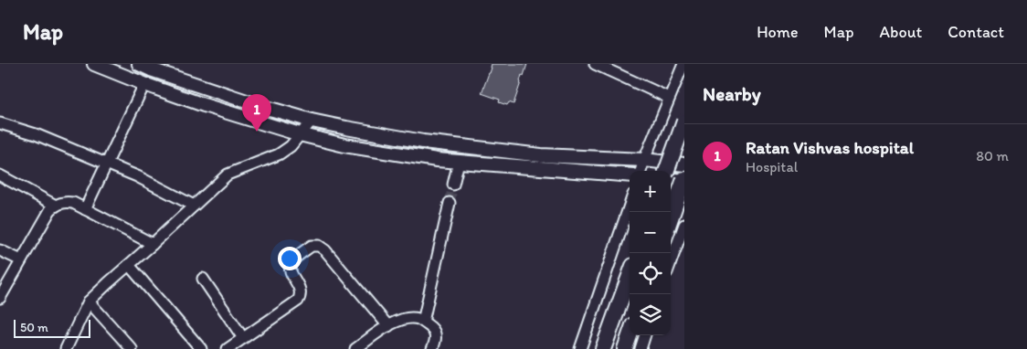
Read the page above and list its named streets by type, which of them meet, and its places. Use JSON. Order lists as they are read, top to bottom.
{
  "scale_bar": "50 m",
  "page": {
    "header": "Map",
    "nav": [
      "Home",
      "Map",
      "About",
      "Contact"
    ],
    "heading": "Nearby",
    "pins": "1",
    "list": [
      {
        "mark": "1",
        "name": "Ratan Vishvas hospital",
        "note": "Hospital",
        "value": "80 m"
      }
    ],
    "map_buttons": ["+", "−"],
    "scale": "50 m"
  }
}
